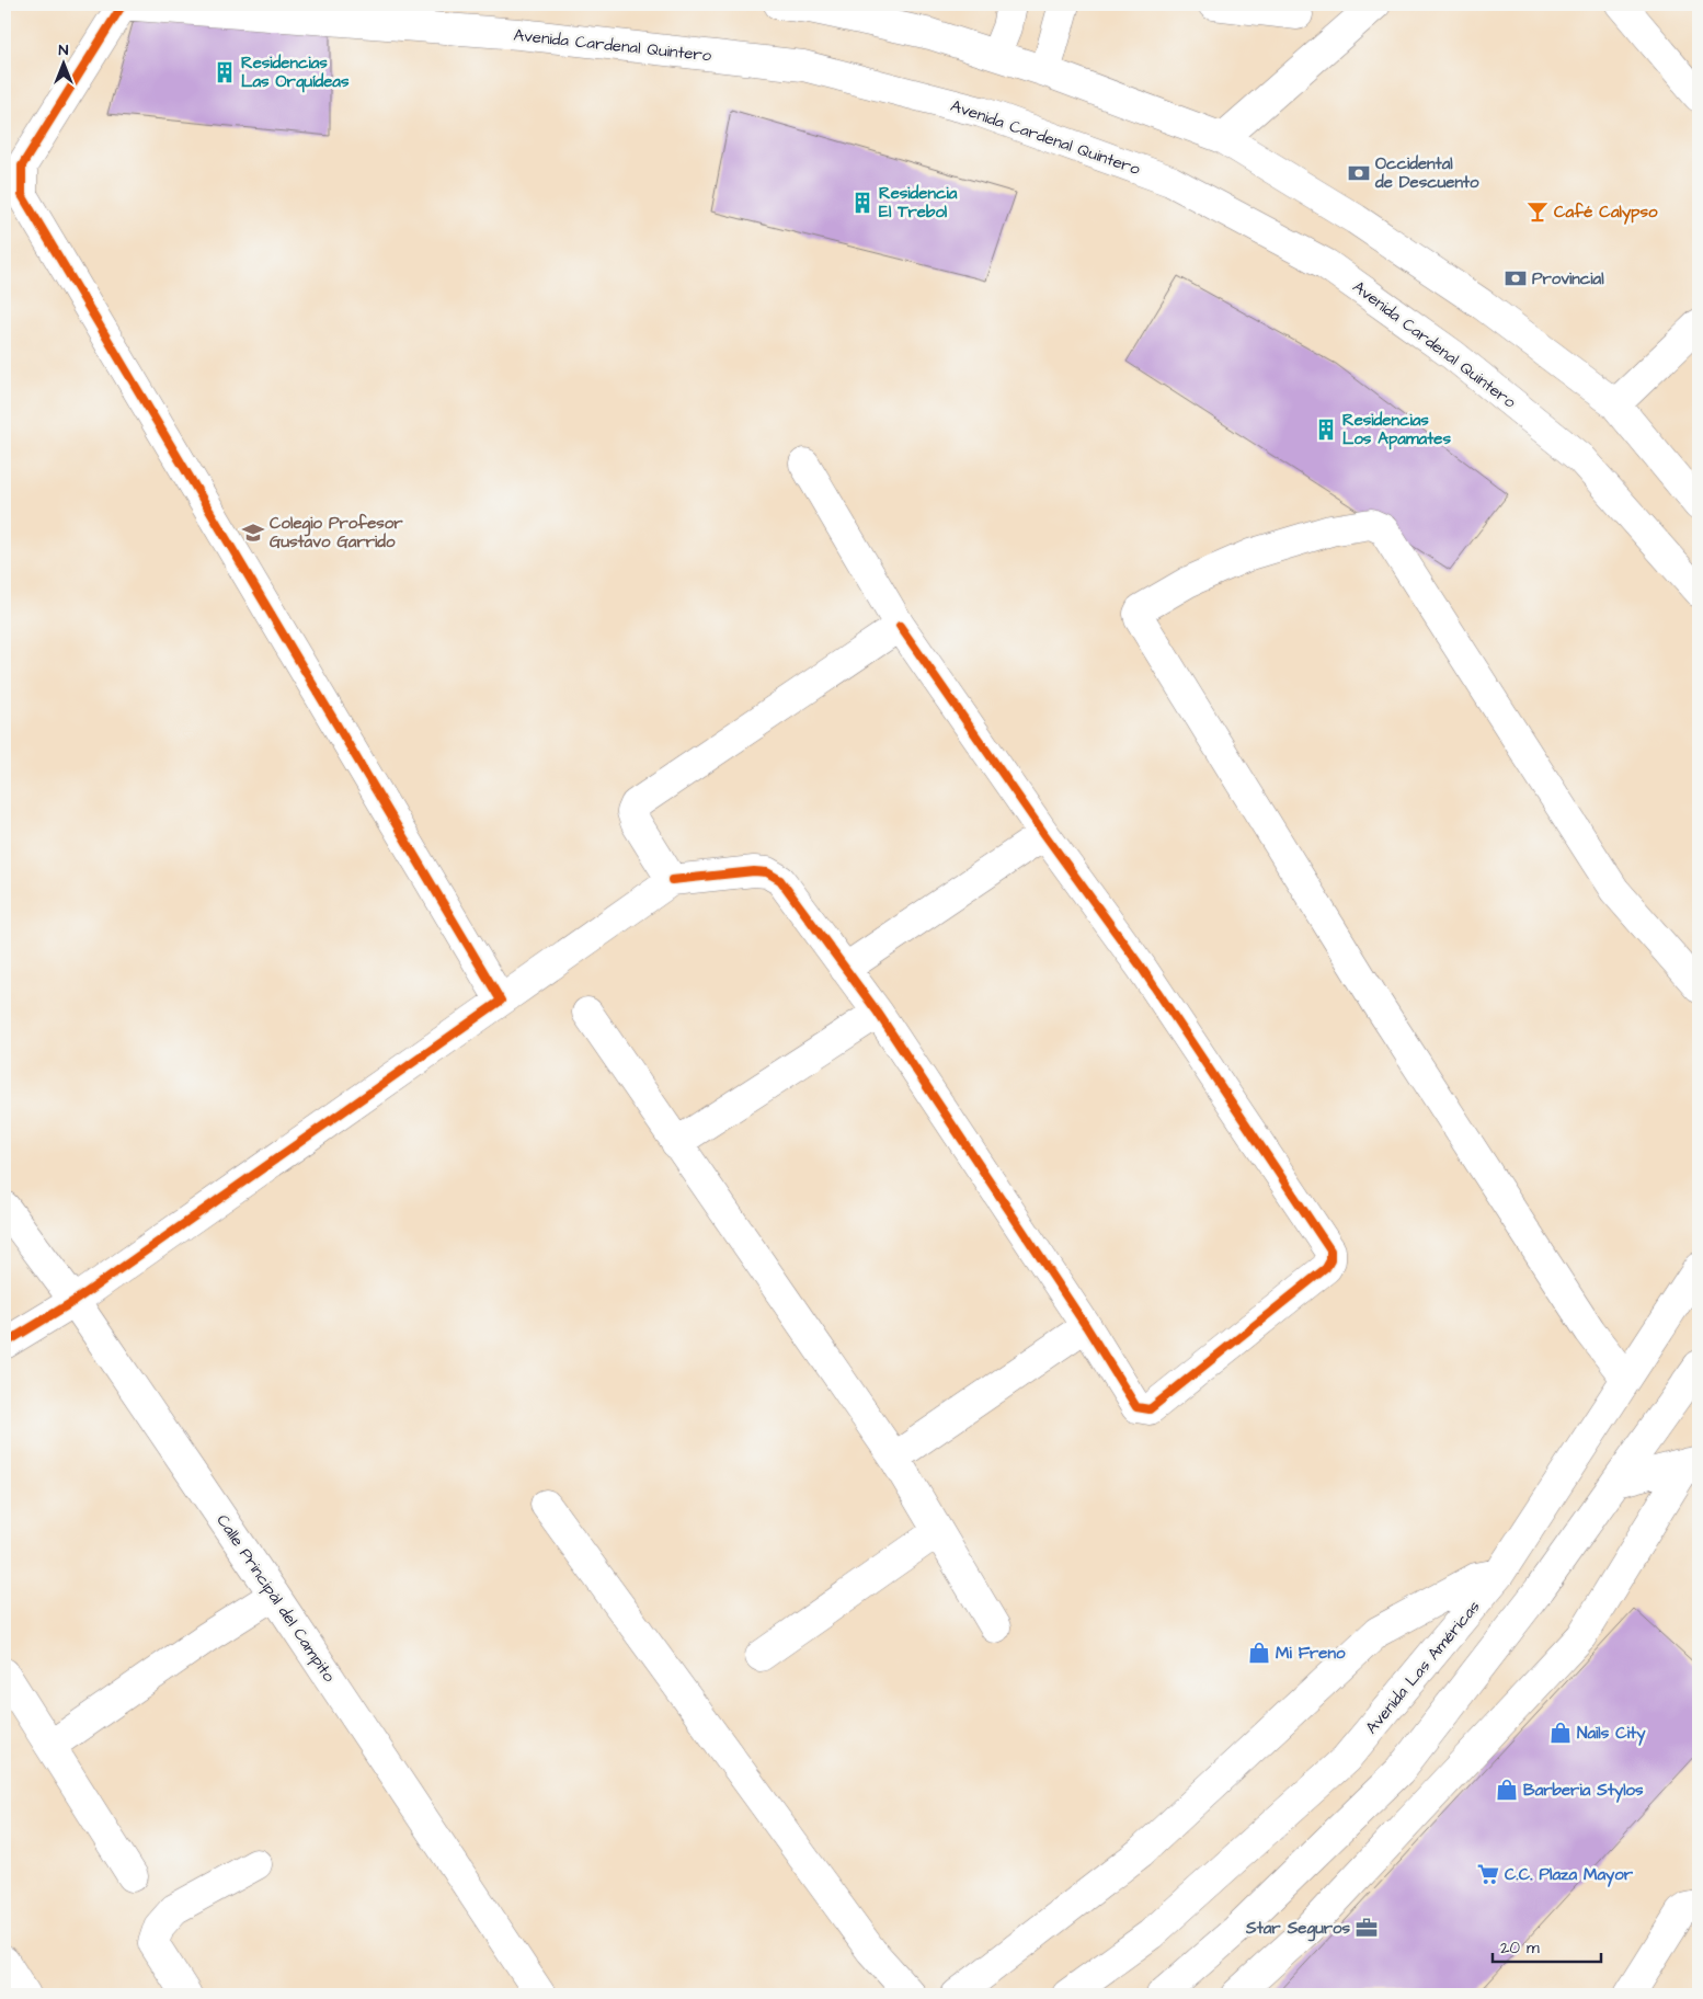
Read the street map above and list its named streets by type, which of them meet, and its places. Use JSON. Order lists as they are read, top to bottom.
{
  "streets": {
    "street": ["Avenida Cardenal Quintero", "Calle Principál del Campito", "Avenida Las Américas"]
  },
  "places": {
    "building": ["Residencias Las Orquídeas", "Residencia El Trebol", "Residencias Los Apamates"],
    "bank": ["Occidental de Descuento", "Provincial"],
    "bar": ["Café Calypso"],
    "school or university": ["Colegio Profesor Gustavo Garrido"],
    "shop": ["Mi Freno", "Nails City", "Barberia Stylos"],
    "supermarket": ["C.C. Plaza Mayor"],
    "office": ["Star Seguros"]
  },
  "scale_bar": "20 m",
  "north": "top"
}
